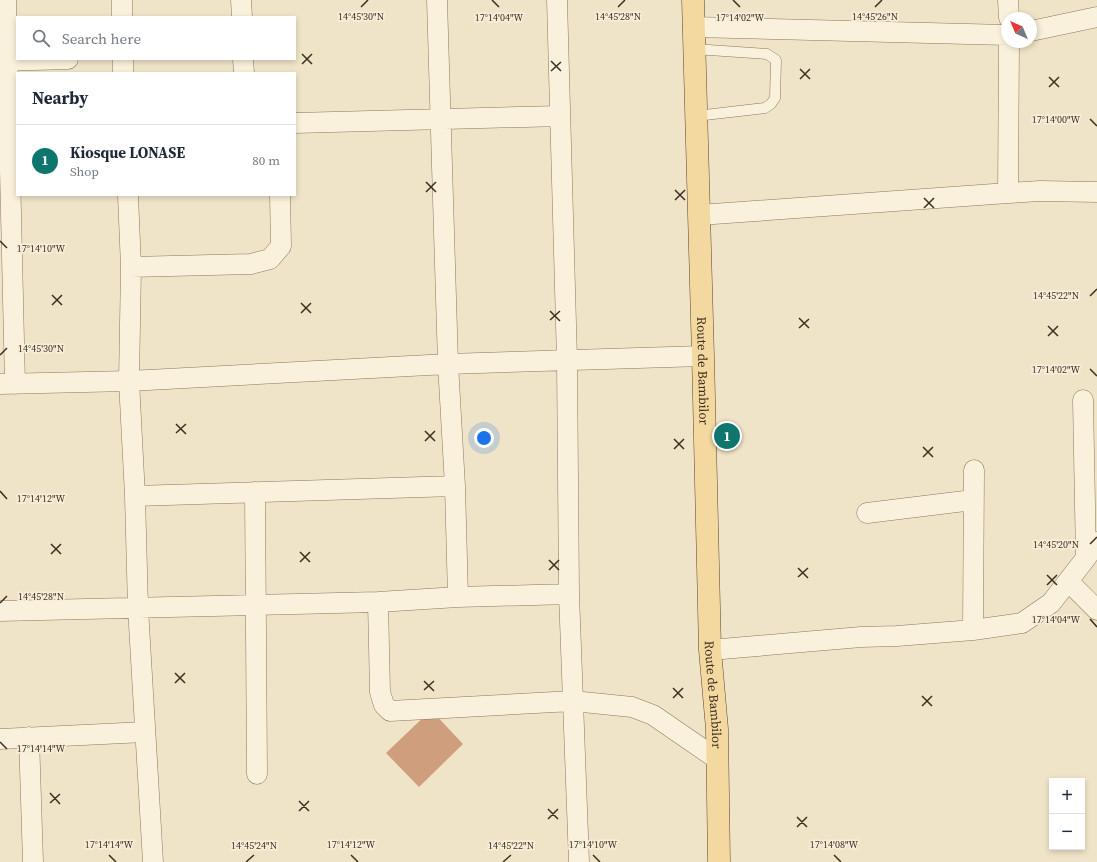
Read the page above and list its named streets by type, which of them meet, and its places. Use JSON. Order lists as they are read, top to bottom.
{
  "streets": {
    "main road": ["Route de Bambilor"]
  },
  "north": "top left",
  "page": {
    "search": "Search here",
    "heading": "Nearby",
    "list": [
      {
        "mark": "1",
        "name": "Kiosque LONASE",
        "note": "Shop",
        "value": "80 m"
      }
    ],
    "pins": "1",
    "map_buttons": ["+", "−"]
  },
  "coordinates": [
    "14°45'30\"N",
    "14°45'28\"N",
    "14°45'26\"N",
    "17°14'04\"W",
    "17°14'02\"W",
    "17°14'00\"W",
    "17°14'10\"W",
    "14°45'22\"N",
    "17°14'12\"W",
    "14°45'20\"N",
    "17°14'14\"W",
    "17°14'08\"W",
    "14°45'24\"N"
  ]
}
